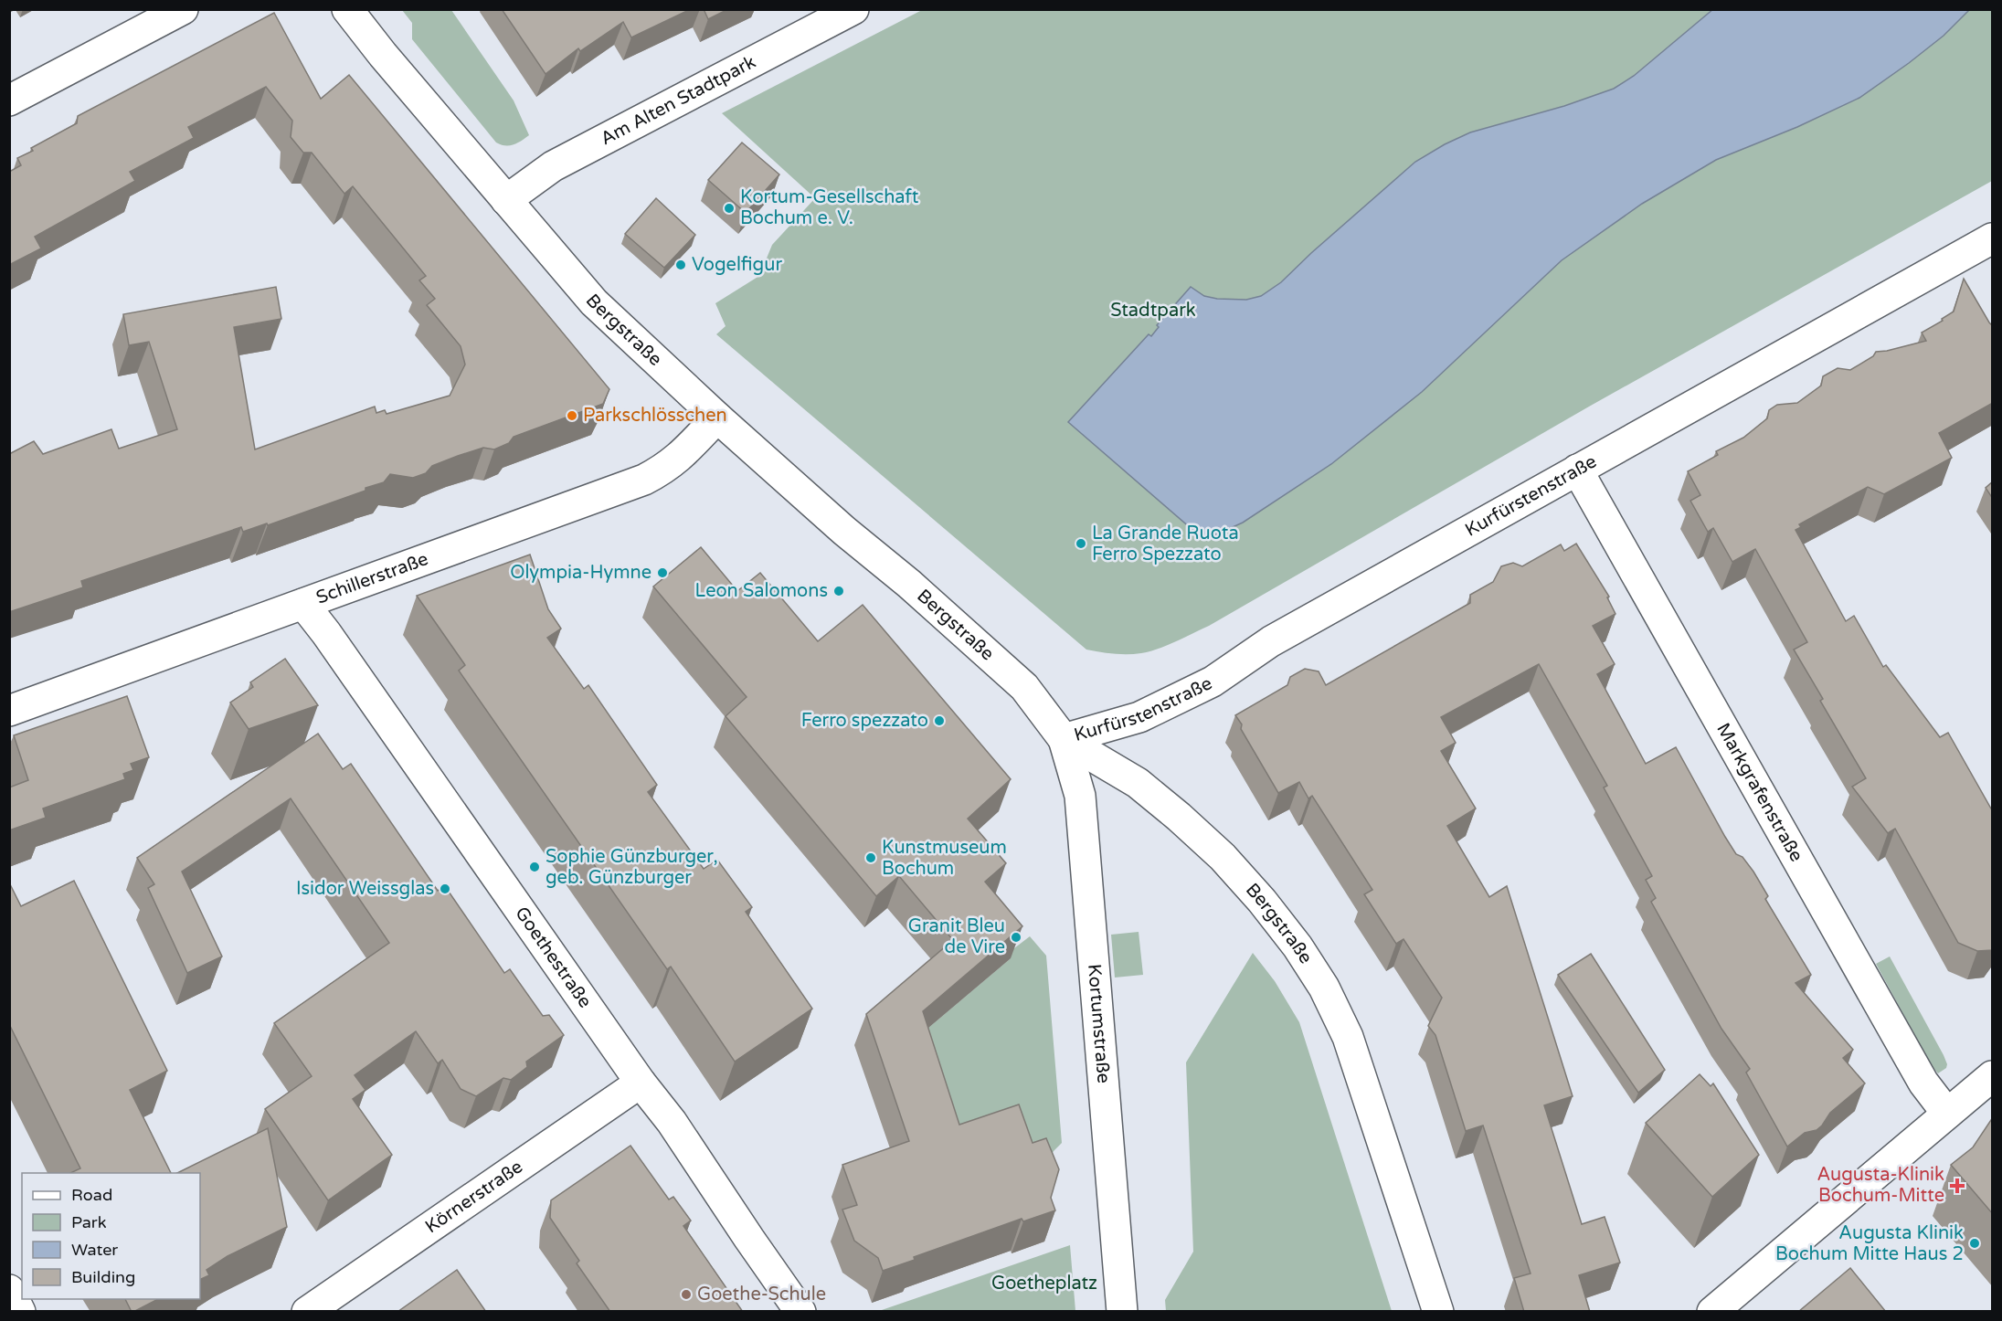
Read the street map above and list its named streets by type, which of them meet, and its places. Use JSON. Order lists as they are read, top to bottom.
{
  "streets": {
    "street": [
      "Am Alten Stadtpark",
      "Bergstraße",
      "Kurfürstenstraße",
      "Schillerstraße",
      "Markgrafenstraße",
      "Goethestraße",
      "Kortumstraße",
      "Körnerstraße"
    ]
  },
  "crossings": [
    ["Am Alten Stadtpark", "Bergstraße"],
    ["Bergstraße", "Kurfürstenstraße"],
    ["Bergstraße", "Schillerstraße"],
    ["Bergstraße", "Kortumstraße"],
    ["Kurfürstenstraße", "Markgrafenstraße"],
    ["Kurfürstenstraße", "Kortumstraße"],
    ["Schillerstraße", "Goethestraße"],
    ["Goethestraße", "Körnerstraße"]
  ],
  "parks": ["Stadtpark", "Goetheplatz"],
  "places": {
    "other": [
      "Kortum-Gesellschaft Bochum e. V.",
      "Vogelfigur",
      "Parkschlösschen",
      "La Grande Ruota Ferro Spezzato",
      "Olympia-Hymne",
      "Leon Salomons",
      "Ferro spezzato",
      "Kunstmuseum Bochum",
      "Sophie Günzburger, geb. Günzburger",
      "Isidor Weissglas",
      "Granit Bleu de Vire",
      "Augusta Klinik Bochum Mitte Haus 2",
      "Goethe-Schule"
    ],
    "health": ["Augusta-Klinik Bochum-Mitte"]
  },
  "legend": [
    "Road",
    "Park",
    "Water",
    "Building"
  ]
}
